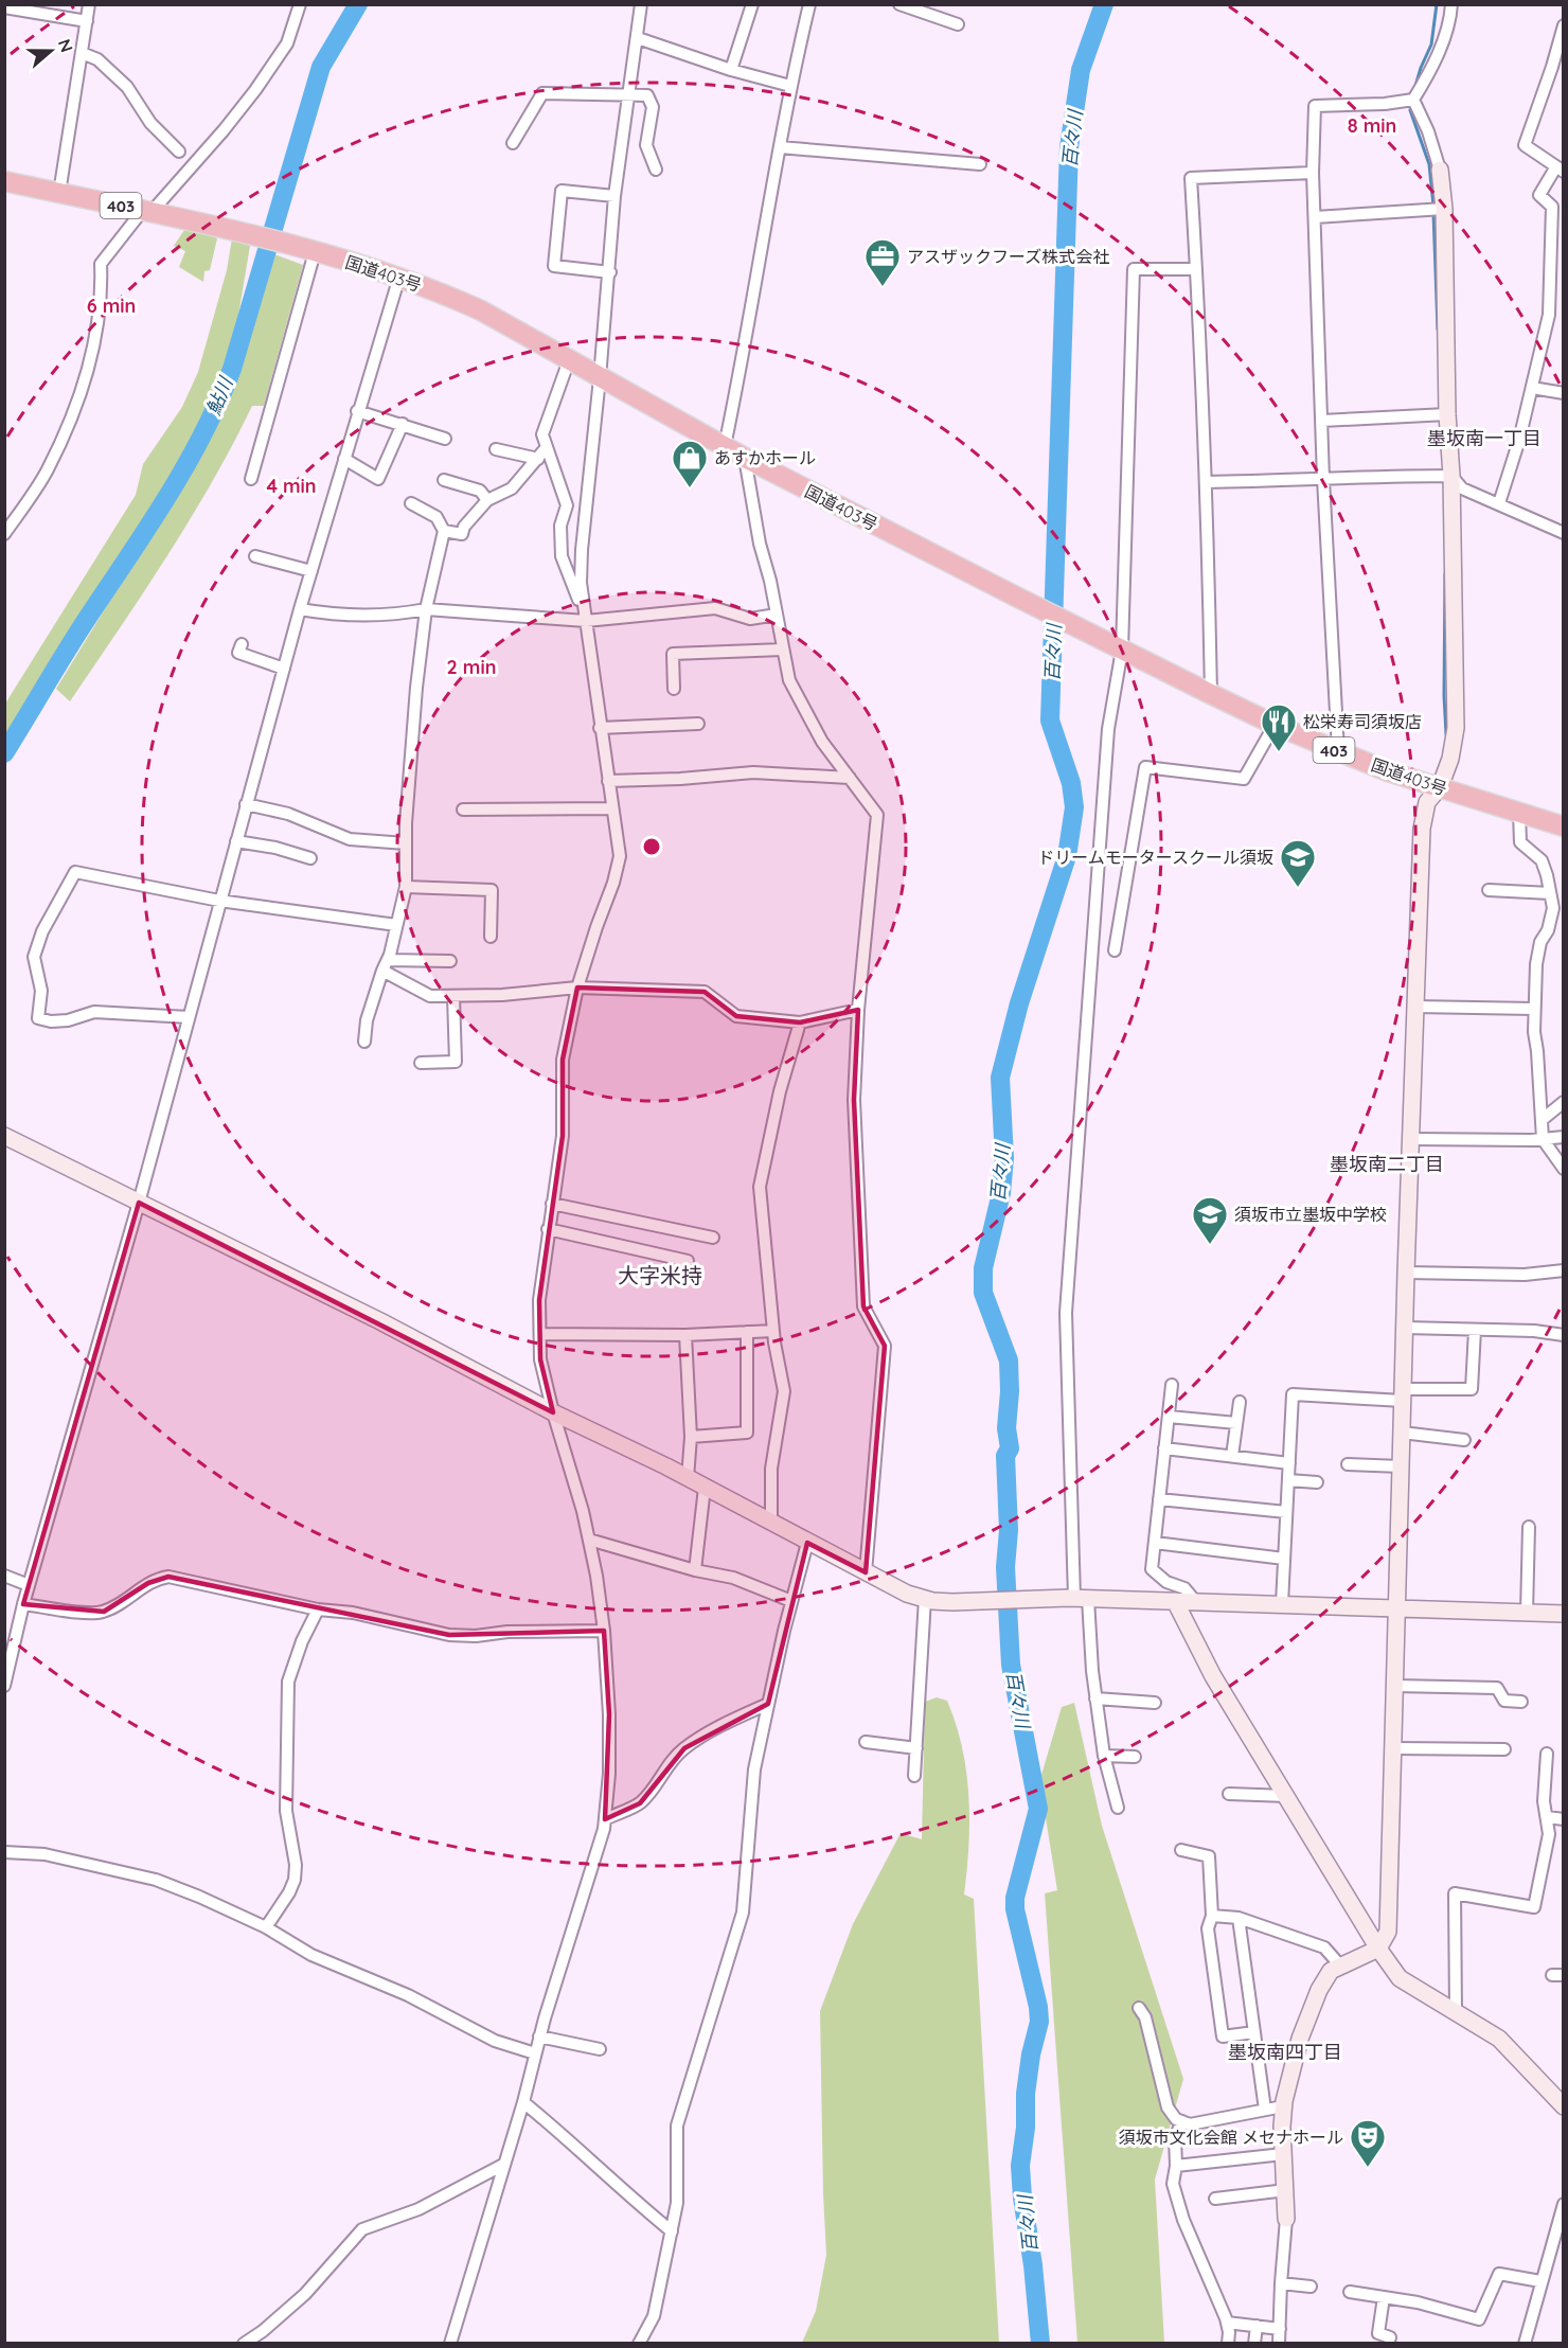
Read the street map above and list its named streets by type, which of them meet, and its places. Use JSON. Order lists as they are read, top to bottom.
{
  "streets": {
    "highway": ["403", "国道403号"]
  },
  "districts": [
    "墨坂南一丁目",
    "墨坂南二丁目",
    "大字米持",
    "墨坂南四丁目"
  ],
  "water": ["百々川", "鮎川"],
  "places": {
    "office": ["アスザックフーズ株式会社"],
    "shop": ["あすかホール"],
    "restaurant": ["松栄寿司須坂店"],
    "school or university": ["ドリームモータースクール須坂", "須坂市立墨坂中学校"],
    "theatre": ["須坂市文化会館 メセナホール"]
  },
  "north": "right",
  "rings": [
    "8 min",
    "6 min",
    "4 min",
    "2 min"
  ]
}
